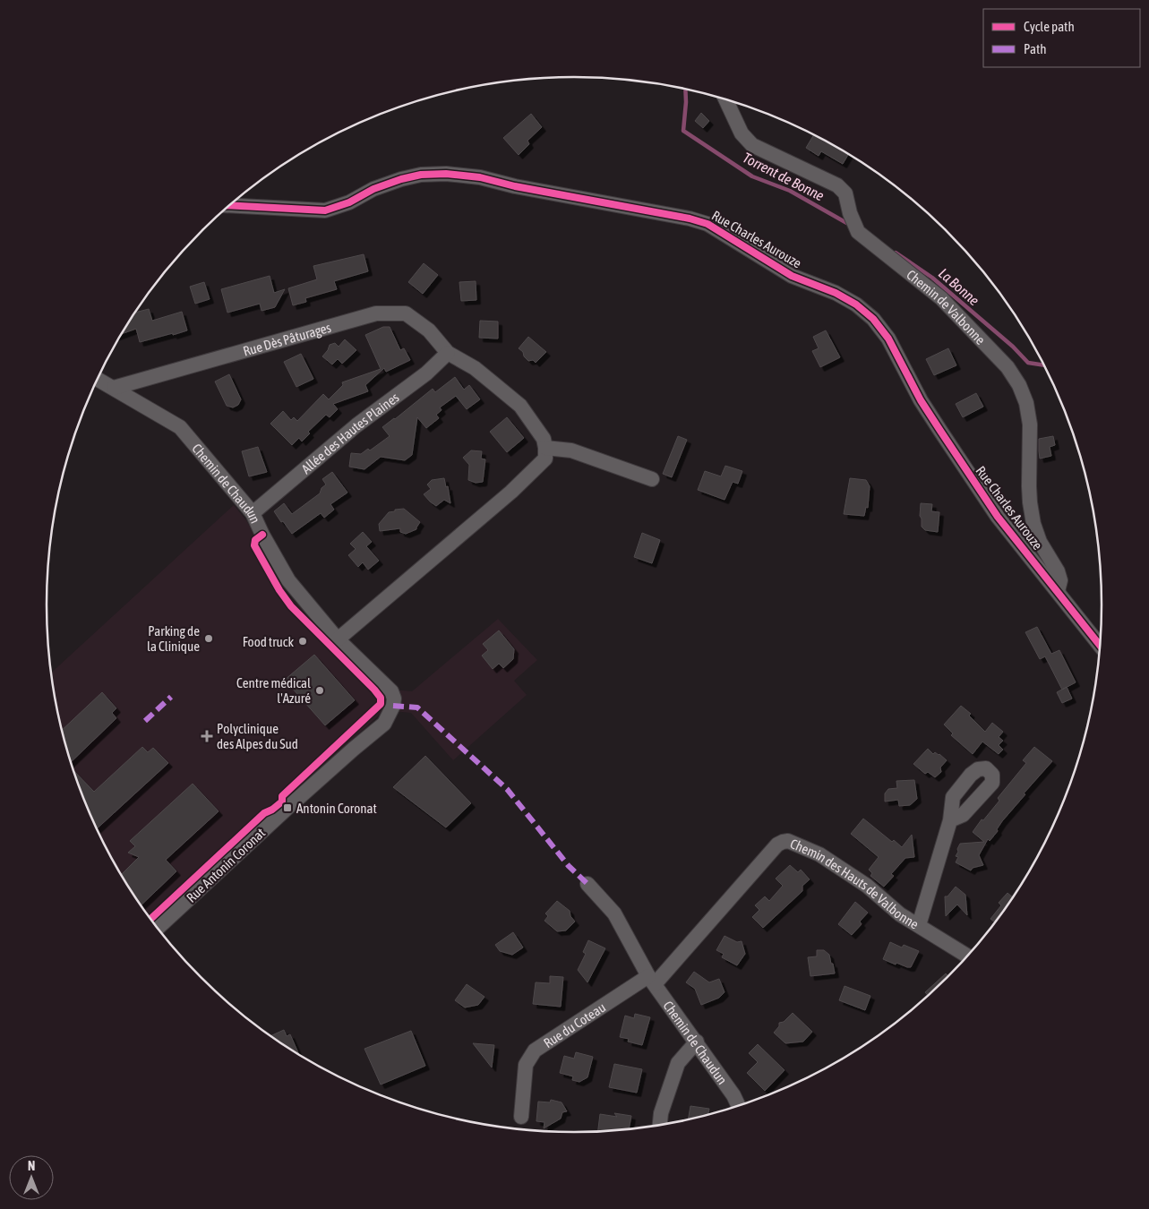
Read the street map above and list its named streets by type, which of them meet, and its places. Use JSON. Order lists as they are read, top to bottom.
{
  "streets": {
    "street": [
      "Rue Charles Aurouze",
      "Chemin de Valbonne",
      "Rue Dès Pâturages",
      "Allée des Hautes Plaines",
      "Chemin de Chaudun",
      "Rue Antonin Coronat",
      "Chemin des Hauts de Valbonne",
      "Rue du Coteau"
    ]
  },
  "crossings": [
    ["Rue Charles Aurouze", "Chemin de Valbonne"],
    ["Rue Dès Pâturages", "Allée des Hautes Plaines"],
    ["Rue Dès Pâturages", "Chemin de Chaudun"],
    ["Allée des Hautes Plaines", "Chemin de Chaudun"],
    ["Chemin de Chaudun", "Rue Antonin Coronat"],
    ["Chemin de Chaudun", "Chemin des Hauts de Valbonne"],
    ["Chemin de Chaudun", "Rue du Coteau"],
    ["Chemin des Hauts de Valbonne", "Rue du Coteau"]
  ],
  "water": ["Torrent de Bonne", "La Bonne"],
  "places": {
    "other": ["Parking de la Clinique", "Food truck", "Centre médical l'Azuré"],
    "health": ["Polyclinique des Alpes du Sud"],
    "transit": ["Antonin Coronat"]
  },
  "legend": ["Cycle path", "Path"],
  "north": "top"
}
